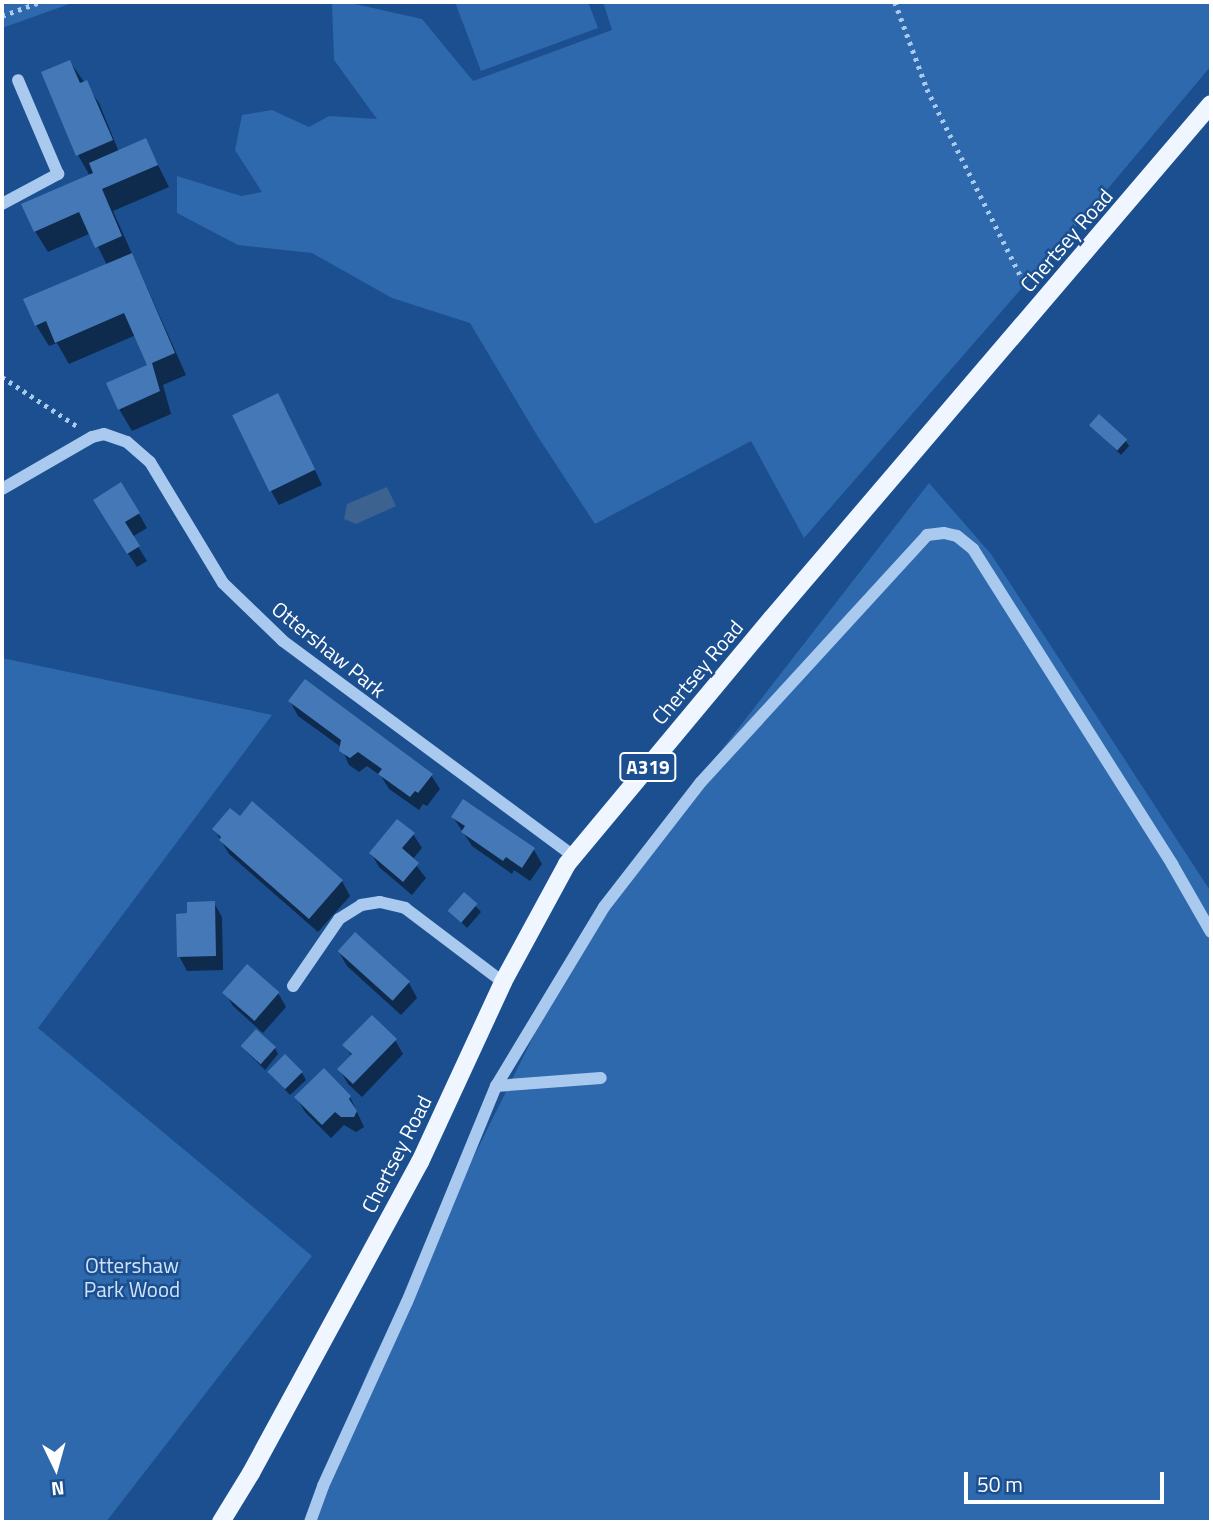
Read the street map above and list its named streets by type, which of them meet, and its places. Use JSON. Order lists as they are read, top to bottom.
{
  "streets": {
    "main road": ["Chertsey Road", "A319"],
    "street": ["Ottershaw Park"]
  },
  "crossings": [
    ["Chertsey Road", "Ottershaw Park"]
  ],
  "parks": ["Ottershaw Park Wood"],
  "scale_bar": "50 m",
  "north": "bottom"
}
